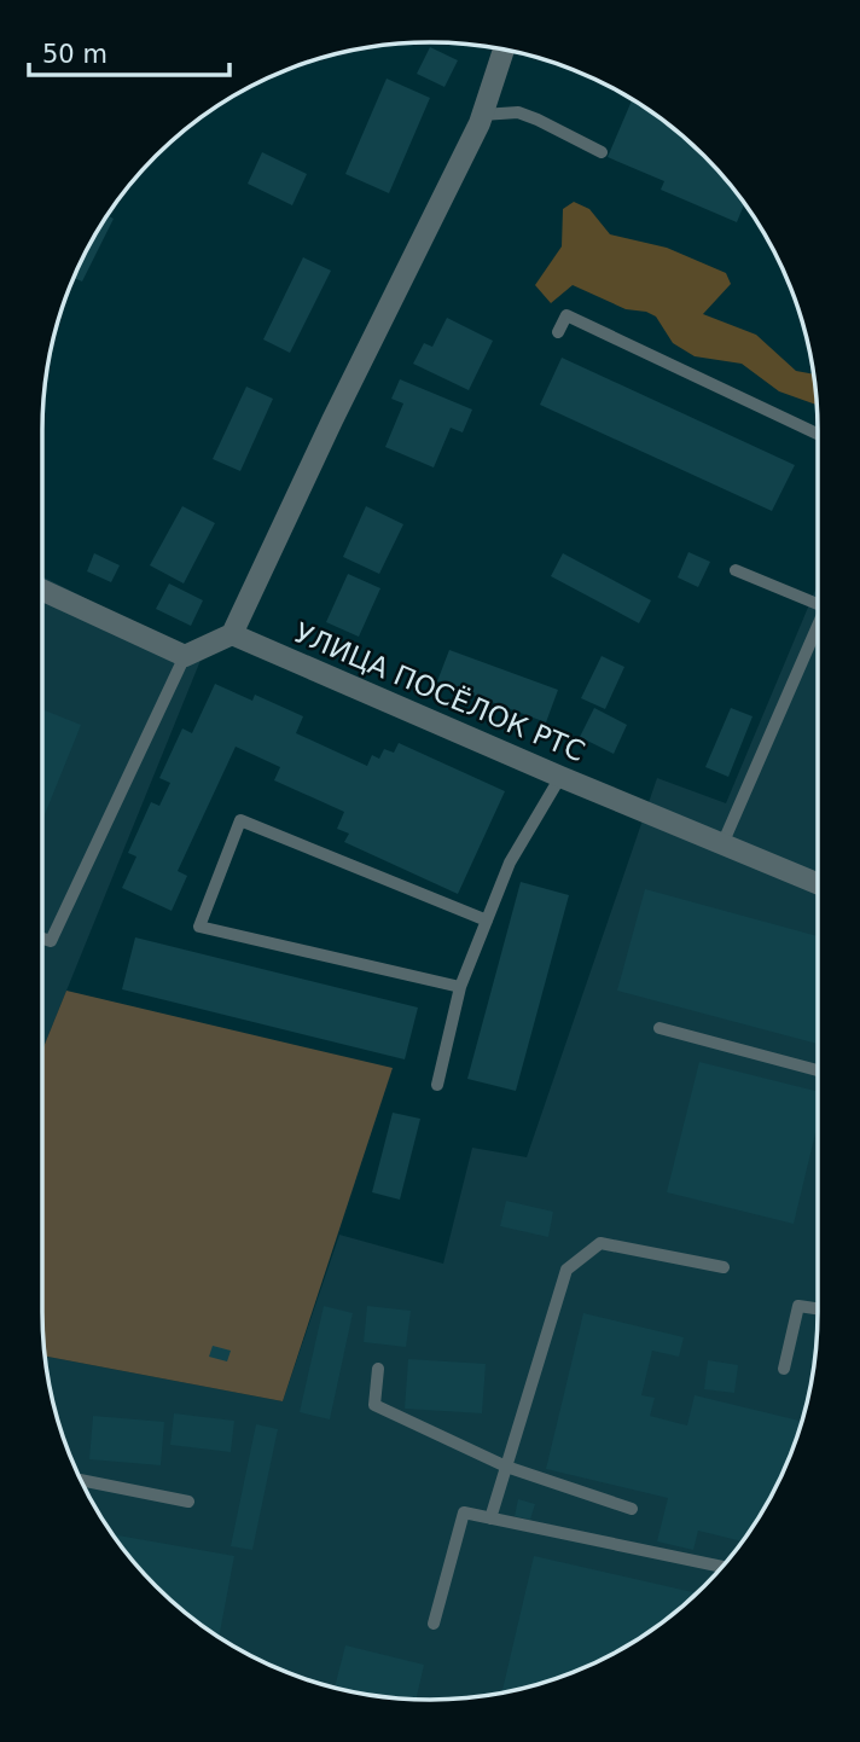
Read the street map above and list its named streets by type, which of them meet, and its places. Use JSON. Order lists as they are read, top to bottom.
{
  "streets": {
    "street": ["УЛИЦА ПОСЁЛОК РТС"]
  },
  "scale_bar": "50 m"
}
